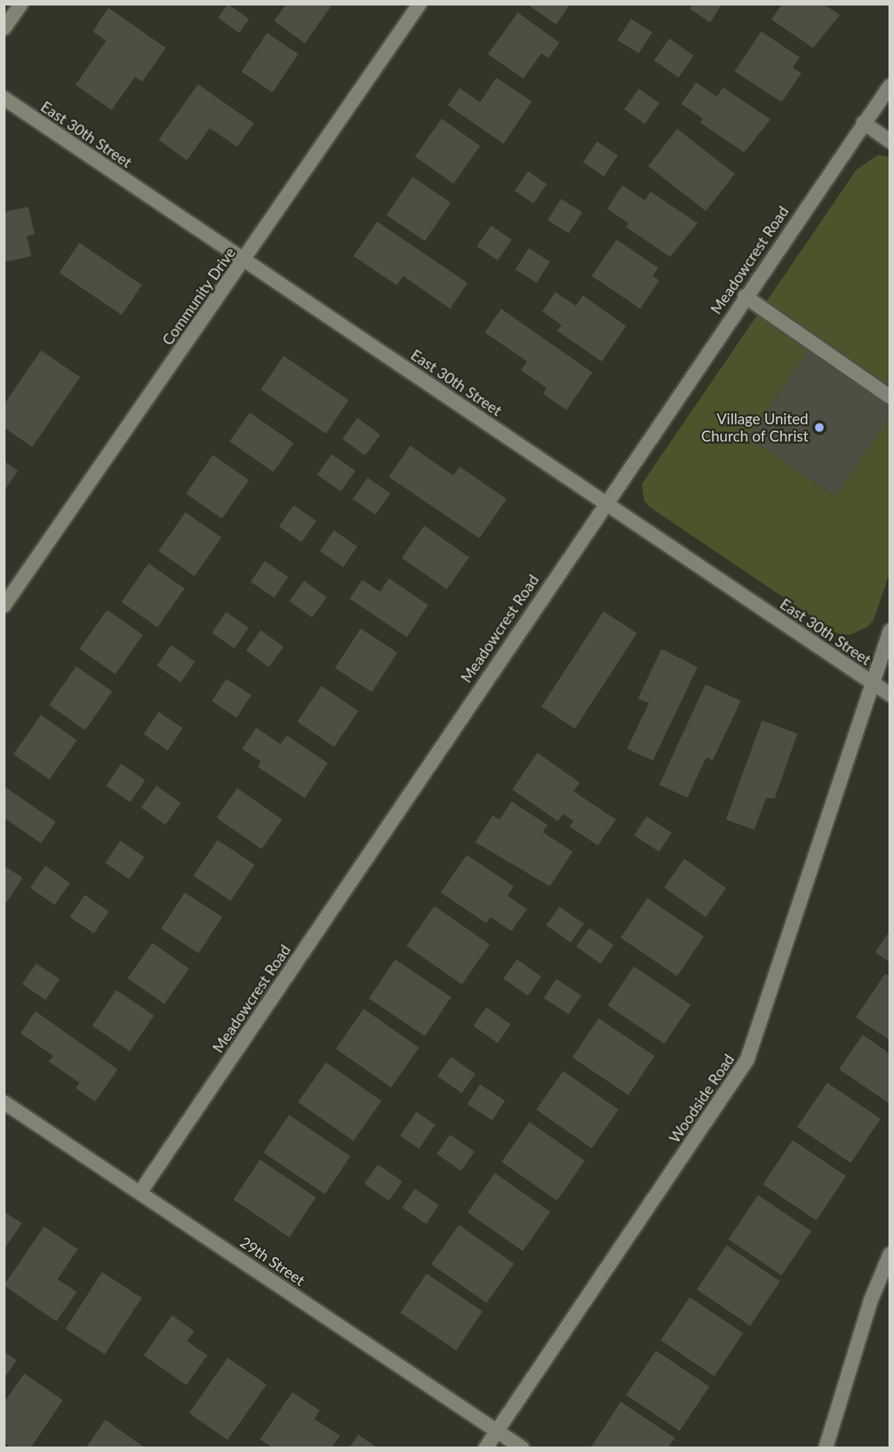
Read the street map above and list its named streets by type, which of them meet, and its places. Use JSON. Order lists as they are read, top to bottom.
{
  "streets": {
    "street": [
      "East 30th Street",
      "Meadowcrest Road",
      "Community Drive",
      "Woodside Road",
      "29th Street"
    ]
  },
  "crossings": [
    ["East 30th Street", "Meadowcrest Road"],
    ["East 30th Street", "Community Drive"],
    ["East 30th Street", "Woodside Road"],
    ["Meadowcrest Road", "29th Street"],
    ["Woodside Road", "29th Street"]
  ],
  "places": ["Village United Church of Christ"]
}
